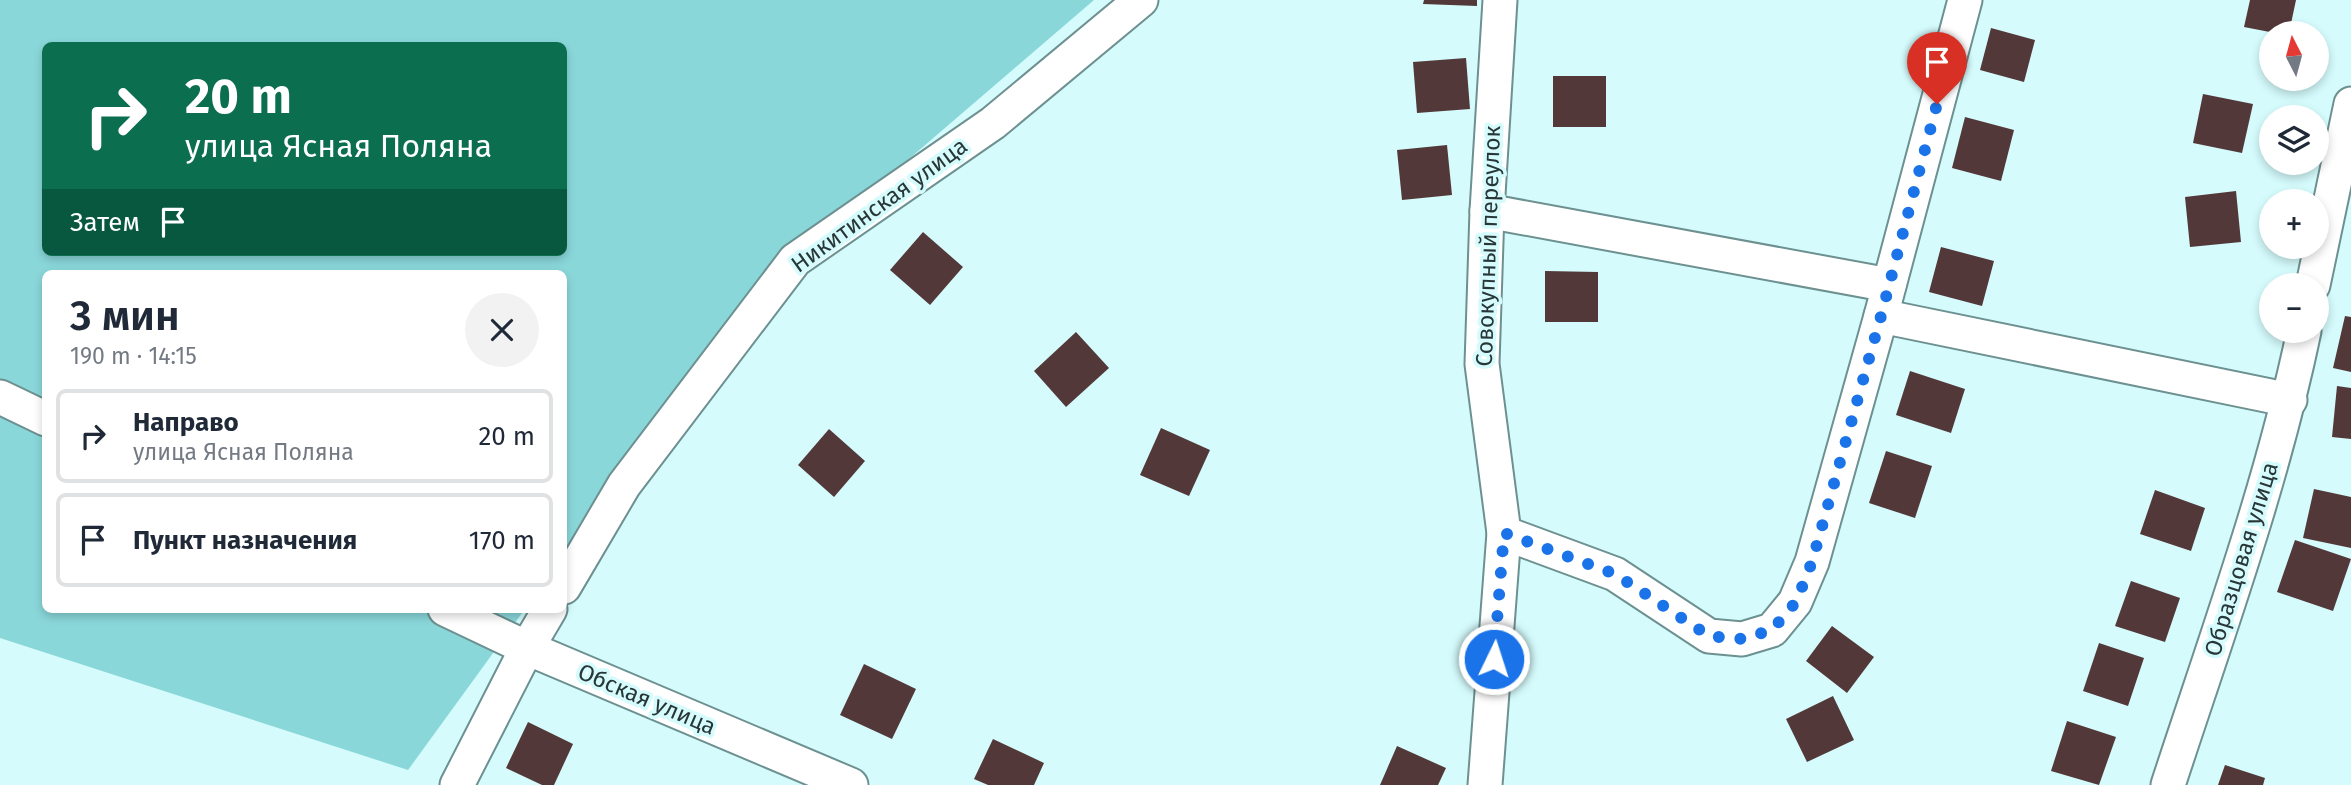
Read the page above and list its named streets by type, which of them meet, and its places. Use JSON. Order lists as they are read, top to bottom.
{
  "streets": {
    "street": [
      "Никитинская улица",
      "Совокупный переулок",
      "Образцовая улица",
      "Обская улица"
    ]
  },
  "north": "top",
  "page": {
    "map_buttons": ["+", "−"],
    "turn": ["20 m", "улица Ясная Поляна"],
    "then": "Затем",
    "heading": ["3 мин", "190 m · 14:15"],
    "list": [
      {
        "name": "Направо",
        "note": "улица Ясная Поляна",
        "value": "20 m"
      },
      {
        "name": "Пункт назначения",
        "value": "170 m"
      }
    ]
  }
}
